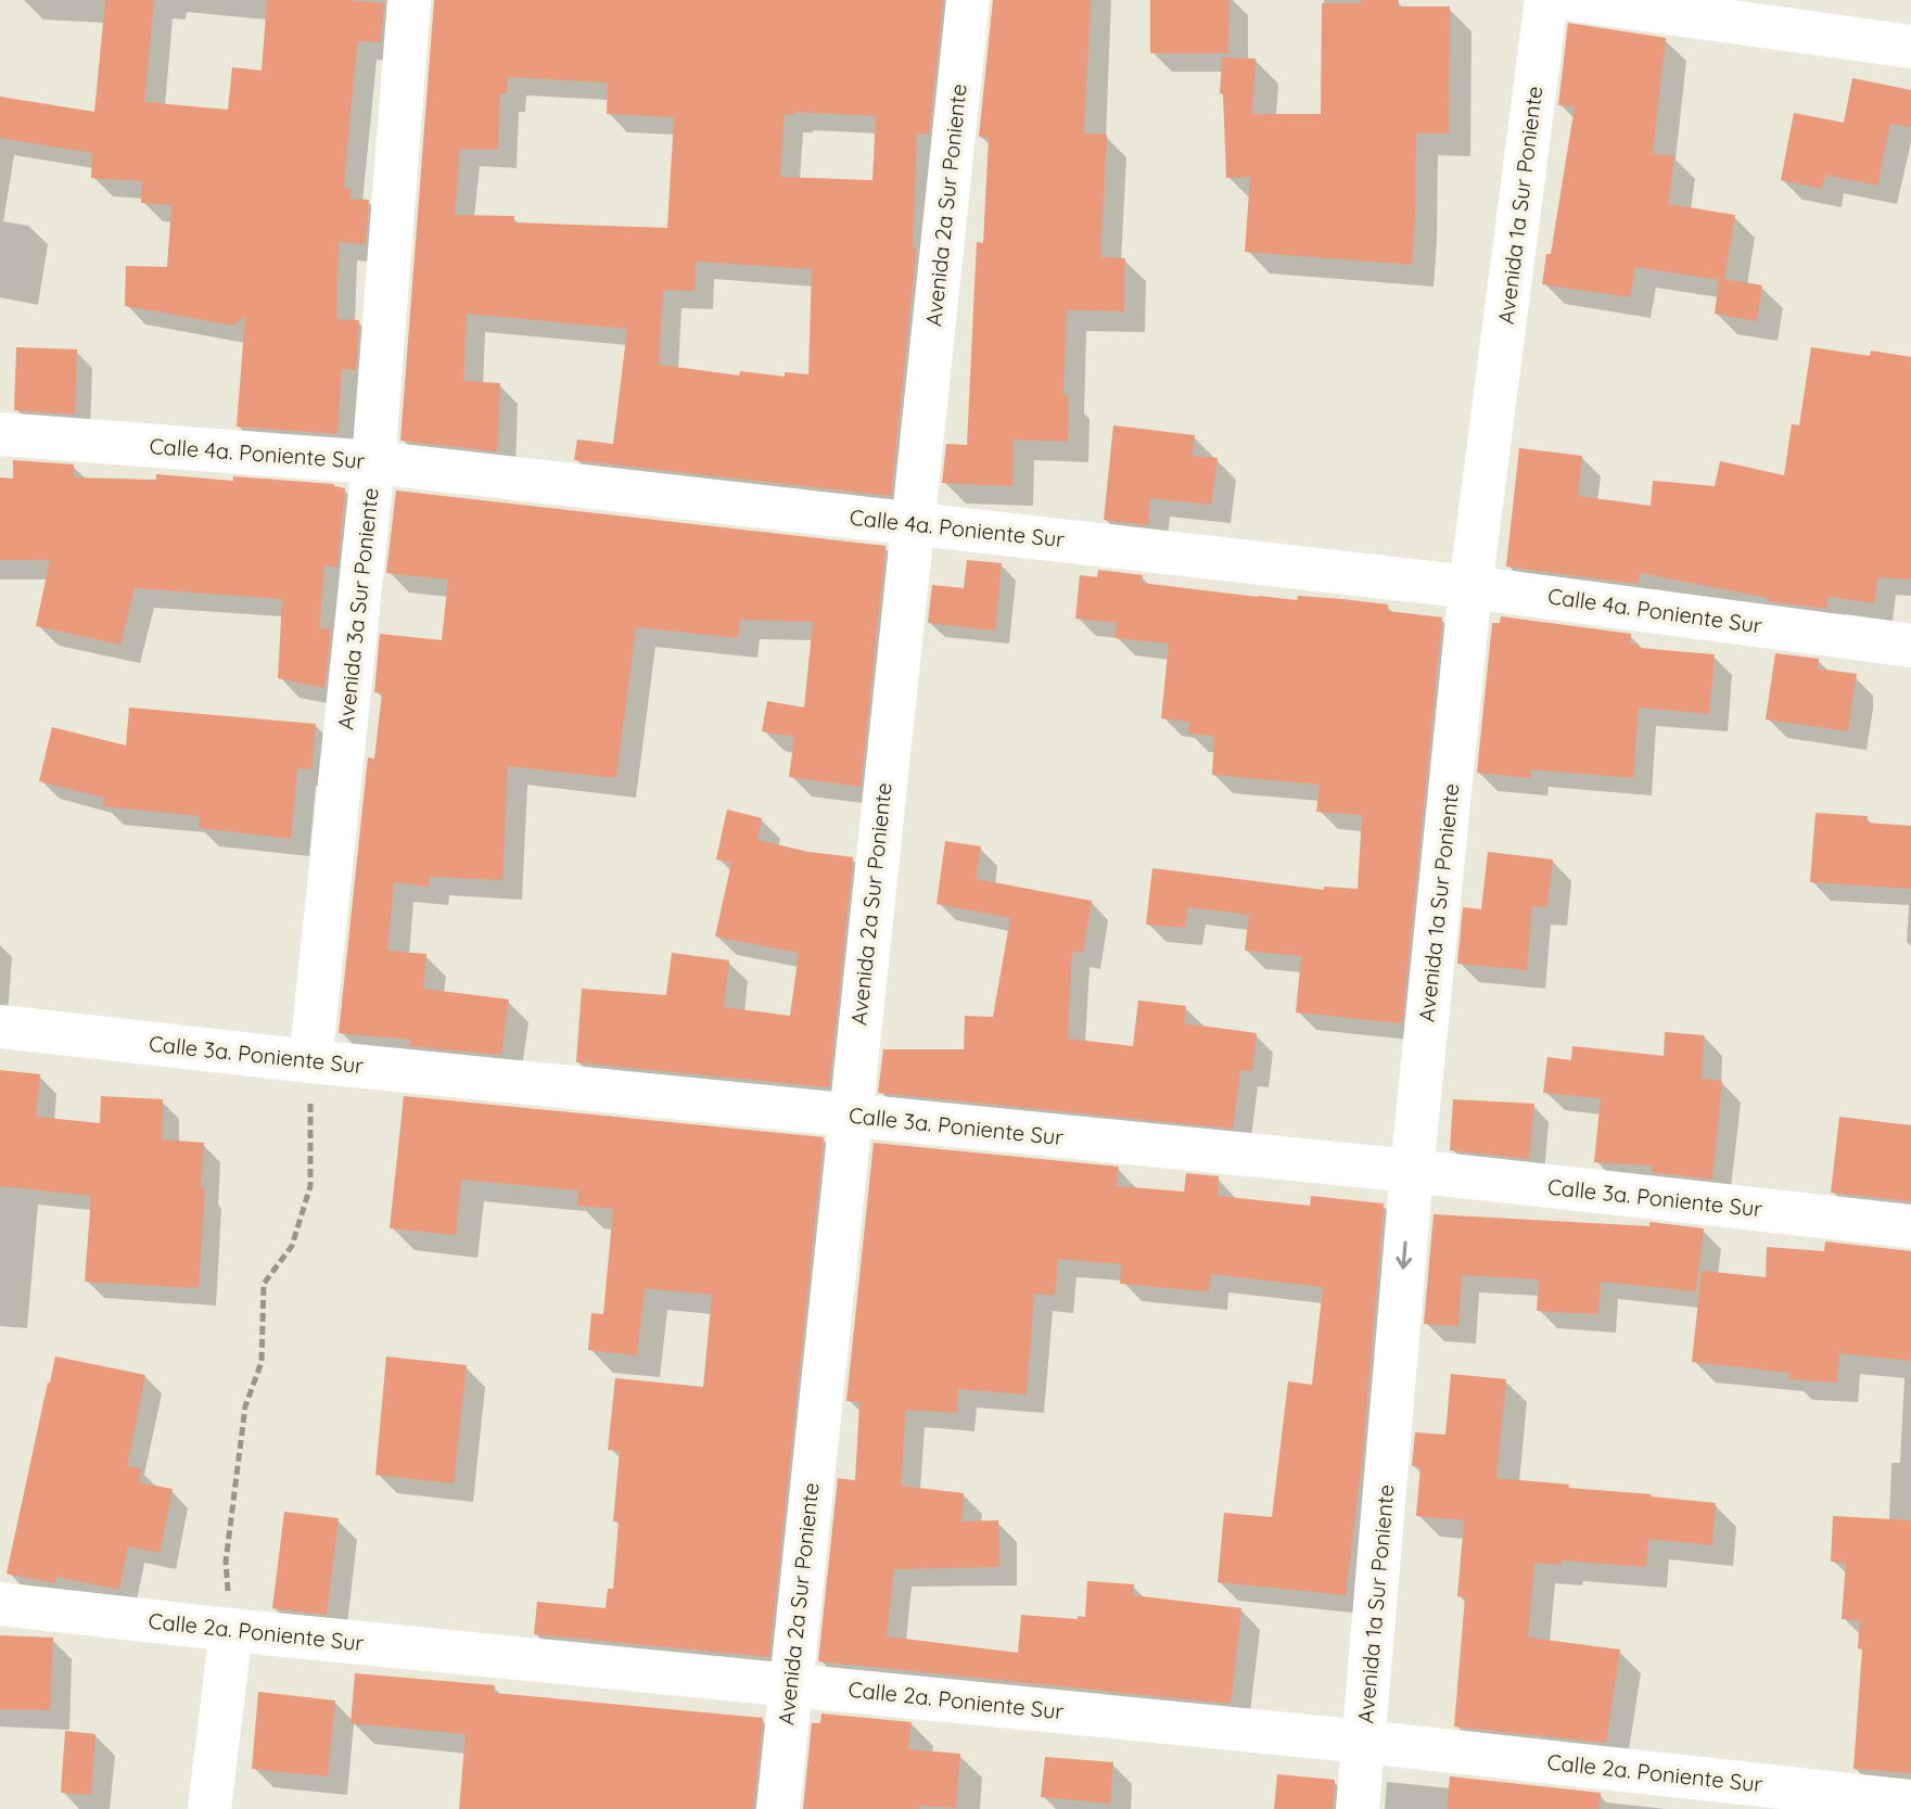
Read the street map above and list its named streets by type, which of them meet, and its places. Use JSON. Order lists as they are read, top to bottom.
{
  "streets": {
    "street": [
      "Avenida 2a Sur Poniente",
      "Avenida 1a Sur Poniente",
      "Calle 4a. Poniente Sur",
      "Avenida 3a Sur Poniente",
      "Calle 3a. Poniente Sur",
      "Calle 2a. Poniente Sur"
    ]
  },
  "crossings": [
    ["Avenida 2a Sur Poniente", "Calle 4a. Poniente Sur"],
    ["Avenida 2a Sur Poniente", "Calle 3a. Poniente Sur"],
    ["Avenida 2a Sur Poniente", "Calle 2a. Poniente Sur"],
    ["Avenida 1a Sur Poniente", "Calle 4a. Poniente Sur"],
    ["Avenida 1a Sur Poniente", "Calle 3a. Poniente Sur"],
    ["Avenida 1a Sur Poniente", "Calle 2a. Poniente Sur"],
    ["Calle 4a. Poniente Sur", "Avenida 3a Sur Poniente"],
    ["Avenida 3a Sur Poniente", "Calle 3a. Poniente Sur"]
  ]
}
